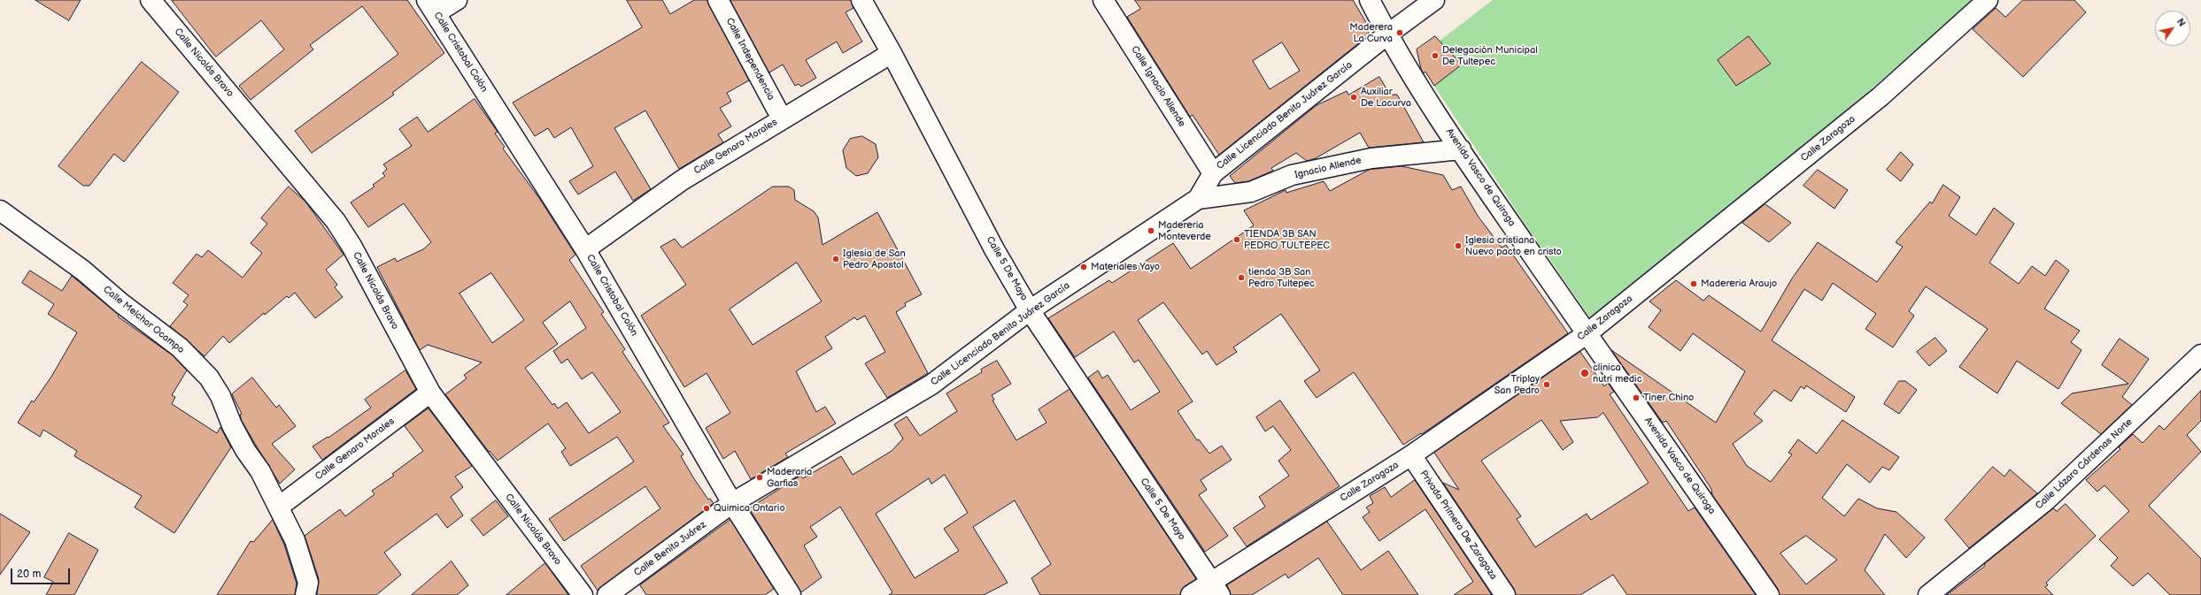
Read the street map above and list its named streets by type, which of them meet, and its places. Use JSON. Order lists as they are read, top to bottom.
{
  "streets": {
    "street": [
      "Calle Cristobal Colón",
      "Calle Independencia",
      "Calle Nicolás Bravo",
      "Calle Ignacio Allende",
      "Calle Licenciado Benito Juárez García",
      "Calle Zaragoza",
      "Calle Genaro Morales",
      "Ignacio Allende",
      "Avenida Vasco de Quiroga",
      "Calle 5 De Mayo",
      "Calle Melchor Ocampo",
      "Calle Lázaro Cárdenas Norte",
      "Privada Primera De Zaragoza",
      "Calle Benito Juárez"
    ]
  },
  "crossings": [
    ["Calle Cristobal Colón", "Calle Licenciado Benito Juárez García"],
    ["Calle Cristobal Colón", "Calle Genaro Morales"],
    ["Calle Cristobal Colón", "Calle Benito Juárez"],
    ["Calle Independencia", "Calle Genaro Morales"],
    ["Calle Nicolás Bravo", "Calle Genaro Morales"],
    ["Calle Ignacio Allende", "Calle Licenciado Benito Juárez García"],
    ["Calle Licenciado Benito Juárez García", "Ignacio Allende"],
    ["Calle Licenciado Benito Juárez García", "Avenida Vasco de Quiroga"],
    ["Calle Licenciado Benito Juárez García", "Calle 5 De Mayo"],
    ["Calle Licenciado Benito Juárez García", "Calle Benito Juárez"],
    ["Calle Zaragoza", "Avenida Vasco de Quiroga"],
    ["Calle Zaragoza", "Calle 5 De Mayo"],
    ["Calle Zaragoza", "Privada Primera De Zaragoza"],
    ["Calle Genaro Morales", "Calle 5 De Mayo"],
    ["Calle Genaro Morales", "Calle Melchor Ocampo"],
    ["Ignacio Allende", "Avenida Vasco de Quiroga"]
  ],
  "places": [
    "Maderera La Curva",
    "Delegación Municipal De Tultepec",
    "Auxiliar De Lacurva",
    "Madereria Monteverde",
    "TIENDA 3B SAN PEDRO TULTEPEC",
    "Iglesia cristiana Nuevo pacto en cristo",
    "Iglesia de San Pedro Apostol",
    "Materiales Yayo",
    "tienda 3B San Pedro Tultepec",
    "Madereria Araujo",
    "clinica nutri medic",
    "Triplay San Pedro",
    "Tiner Chino",
    "Maderaria Garfias",
    "Quimica Ontario"
  ],
  "scale_bar": "20 m",
  "north": "top right"
}
